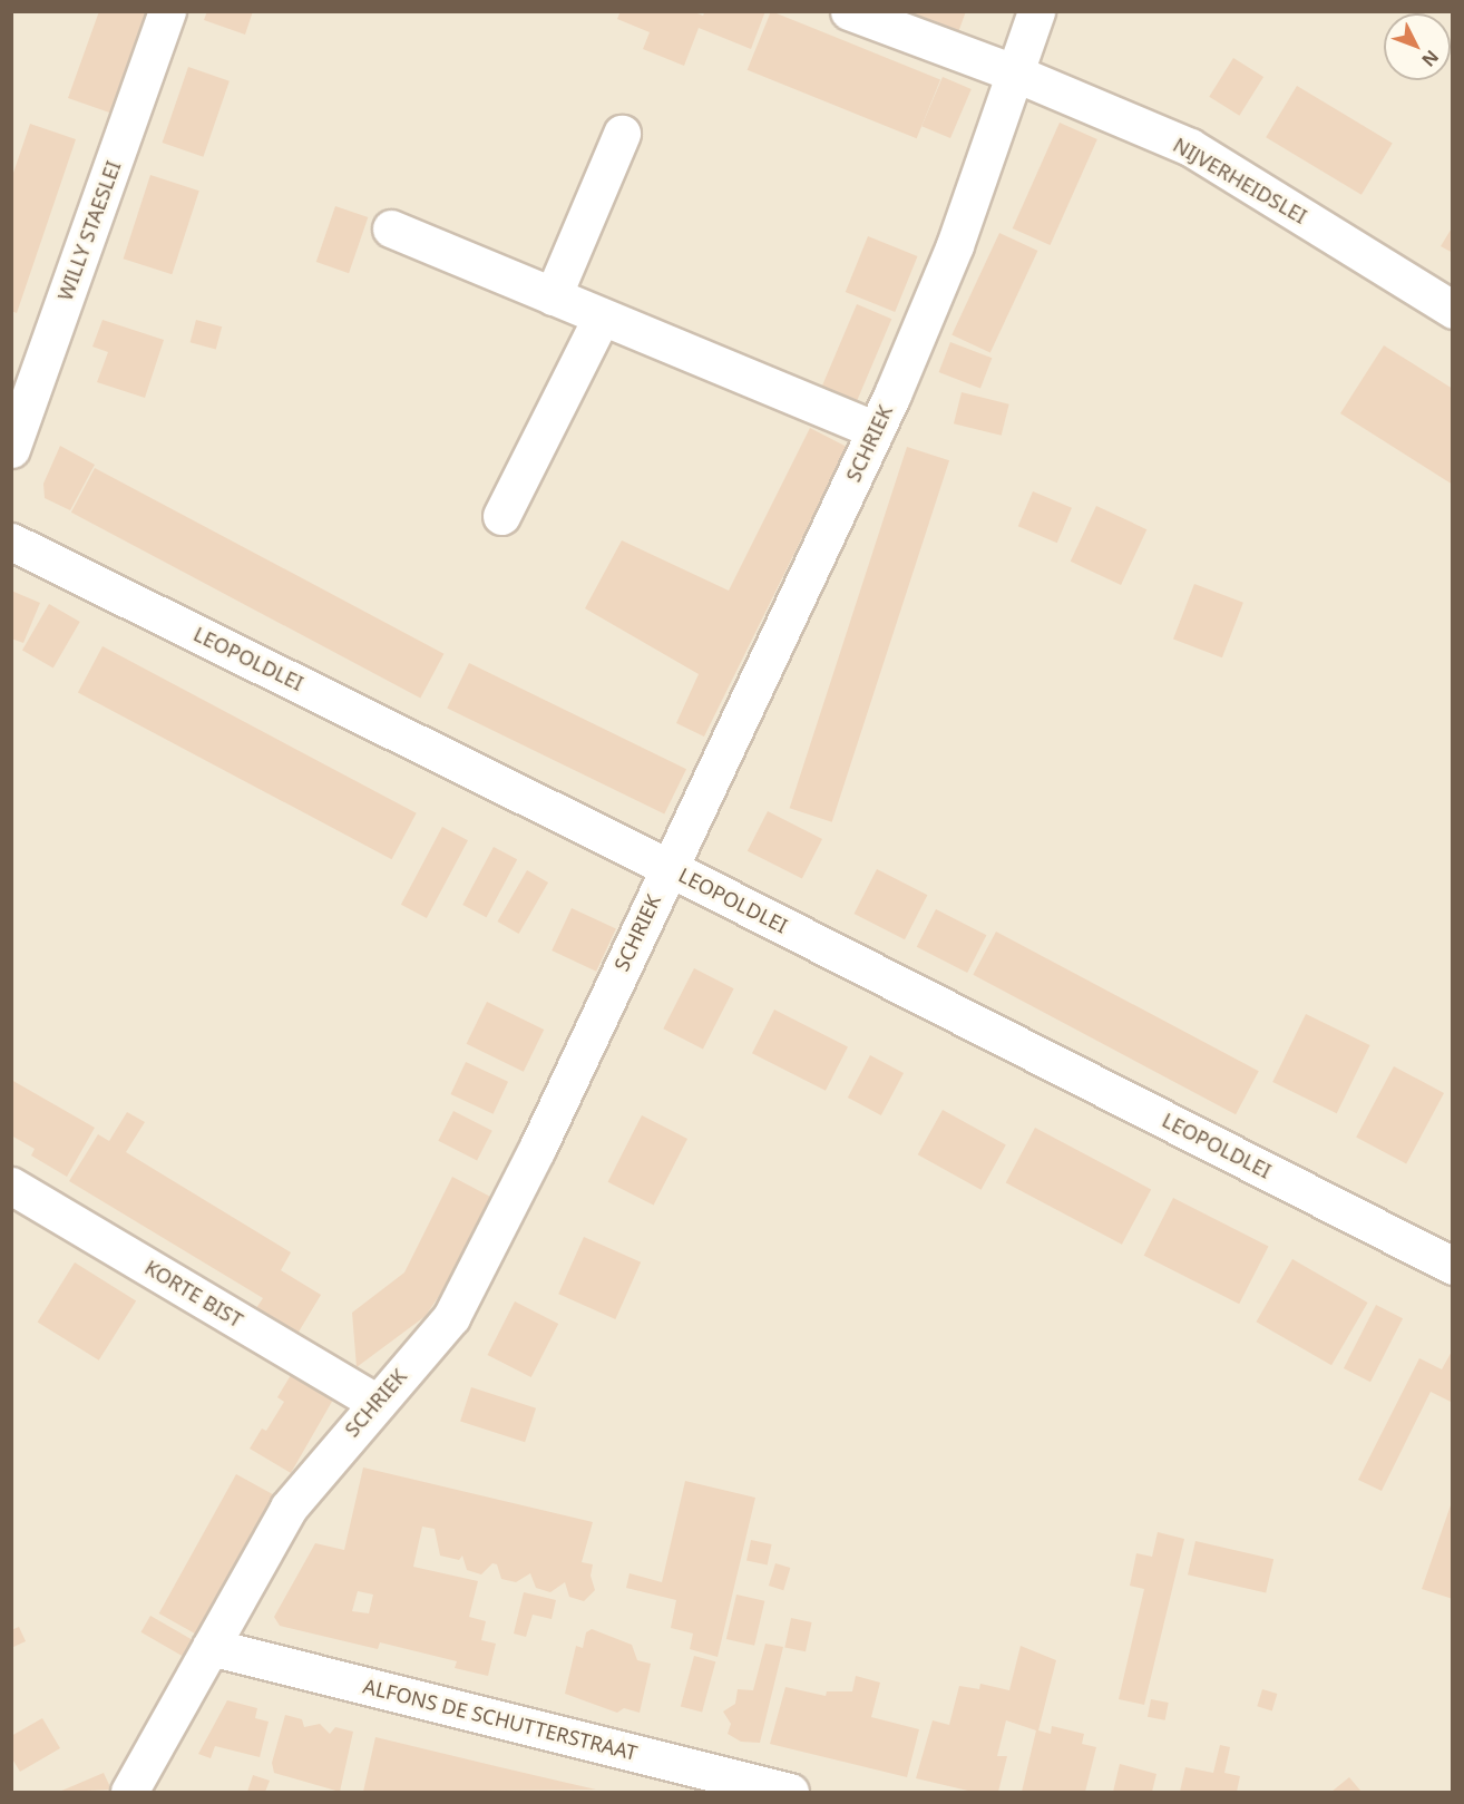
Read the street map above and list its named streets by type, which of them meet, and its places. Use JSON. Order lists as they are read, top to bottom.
{
  "streets": {
    "street": [
      "NIJVERHEIDSLEI",
      "WILLY STAESLEI",
      "SCHRIEK",
      "LEOPOLDLEI",
      "KORTE BIST",
      "ALFONS DE SCHUTTERSTRAAT"
    ]
  },
  "crossings": [
    ["NIJVERHEIDSLEI", "SCHRIEK"],
    ["SCHRIEK", "LEOPOLDLEI"],
    ["SCHRIEK", "KORTE BIST"],
    ["SCHRIEK", "ALFONS DE SCHUTTERSTRAAT"]
  ],
  "north": "bottom right"
}
